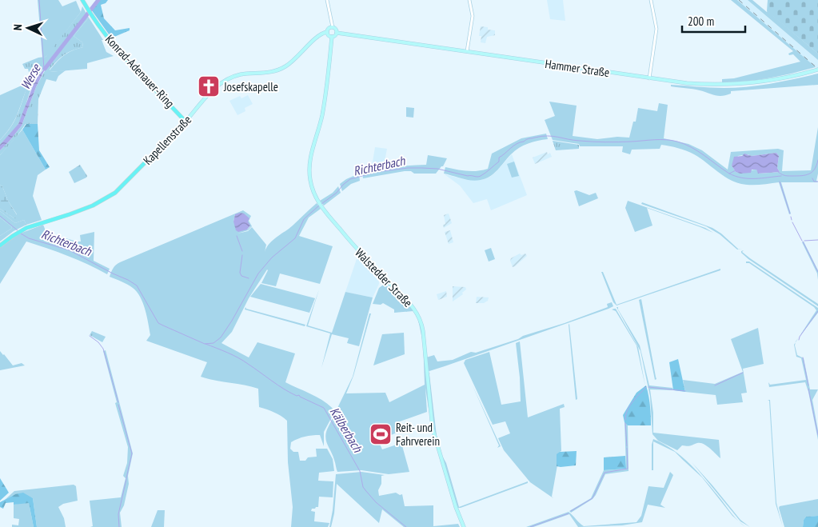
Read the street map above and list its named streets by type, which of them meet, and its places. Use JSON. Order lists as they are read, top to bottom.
{
  "streets": {
    "main road": [
      "Hammer Straße",
      "Konrad-Adenauer-Ring",
      "Kapellenstraße",
      "Walstedder Straße"
    ]
  },
  "crossings": [
    ["Hammer Straße", "Kapellenstraße"],
    ["Hammer Straße", "Walstedder Straße"],
    ["Konrad-Adenauer-Ring", "Kapellenstraße"],
    ["Kapellenstraße", "Walstedder Straße"]
  ],
  "water": ["Werse", "Richterbach", "Kälberbach"],
  "places": {
    "church": ["Josefskapelle"],
    "sports": ["Reit- und Fahrverein"]
  },
  "scale_bar": "200 m",
  "north": "left"
}
